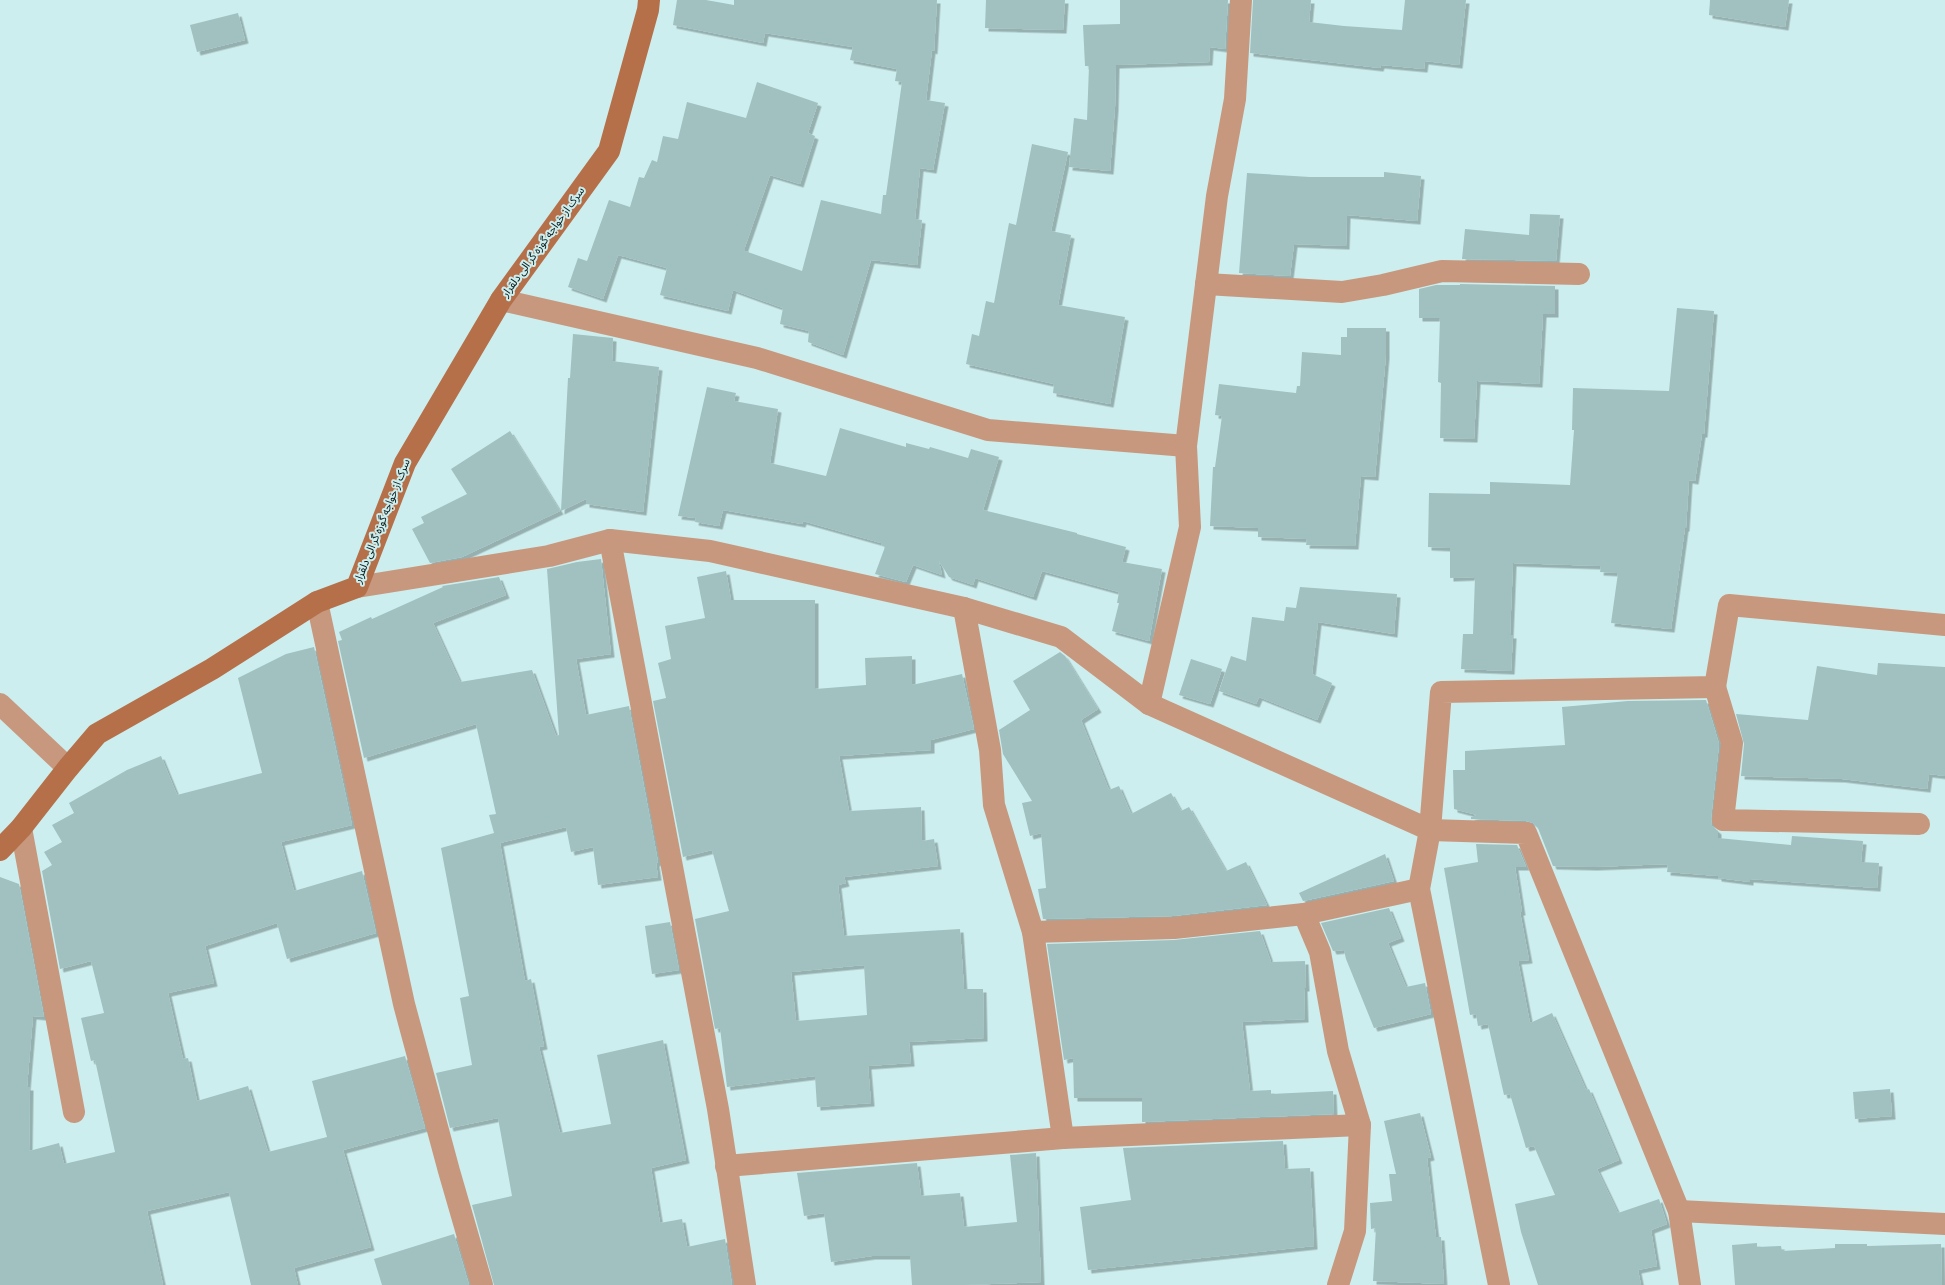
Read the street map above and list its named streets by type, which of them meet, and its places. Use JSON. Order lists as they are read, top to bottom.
{
  "streets": {
    "street": ["سرک از خواجه گوزه گر الی دلقرار"]
  }
}
